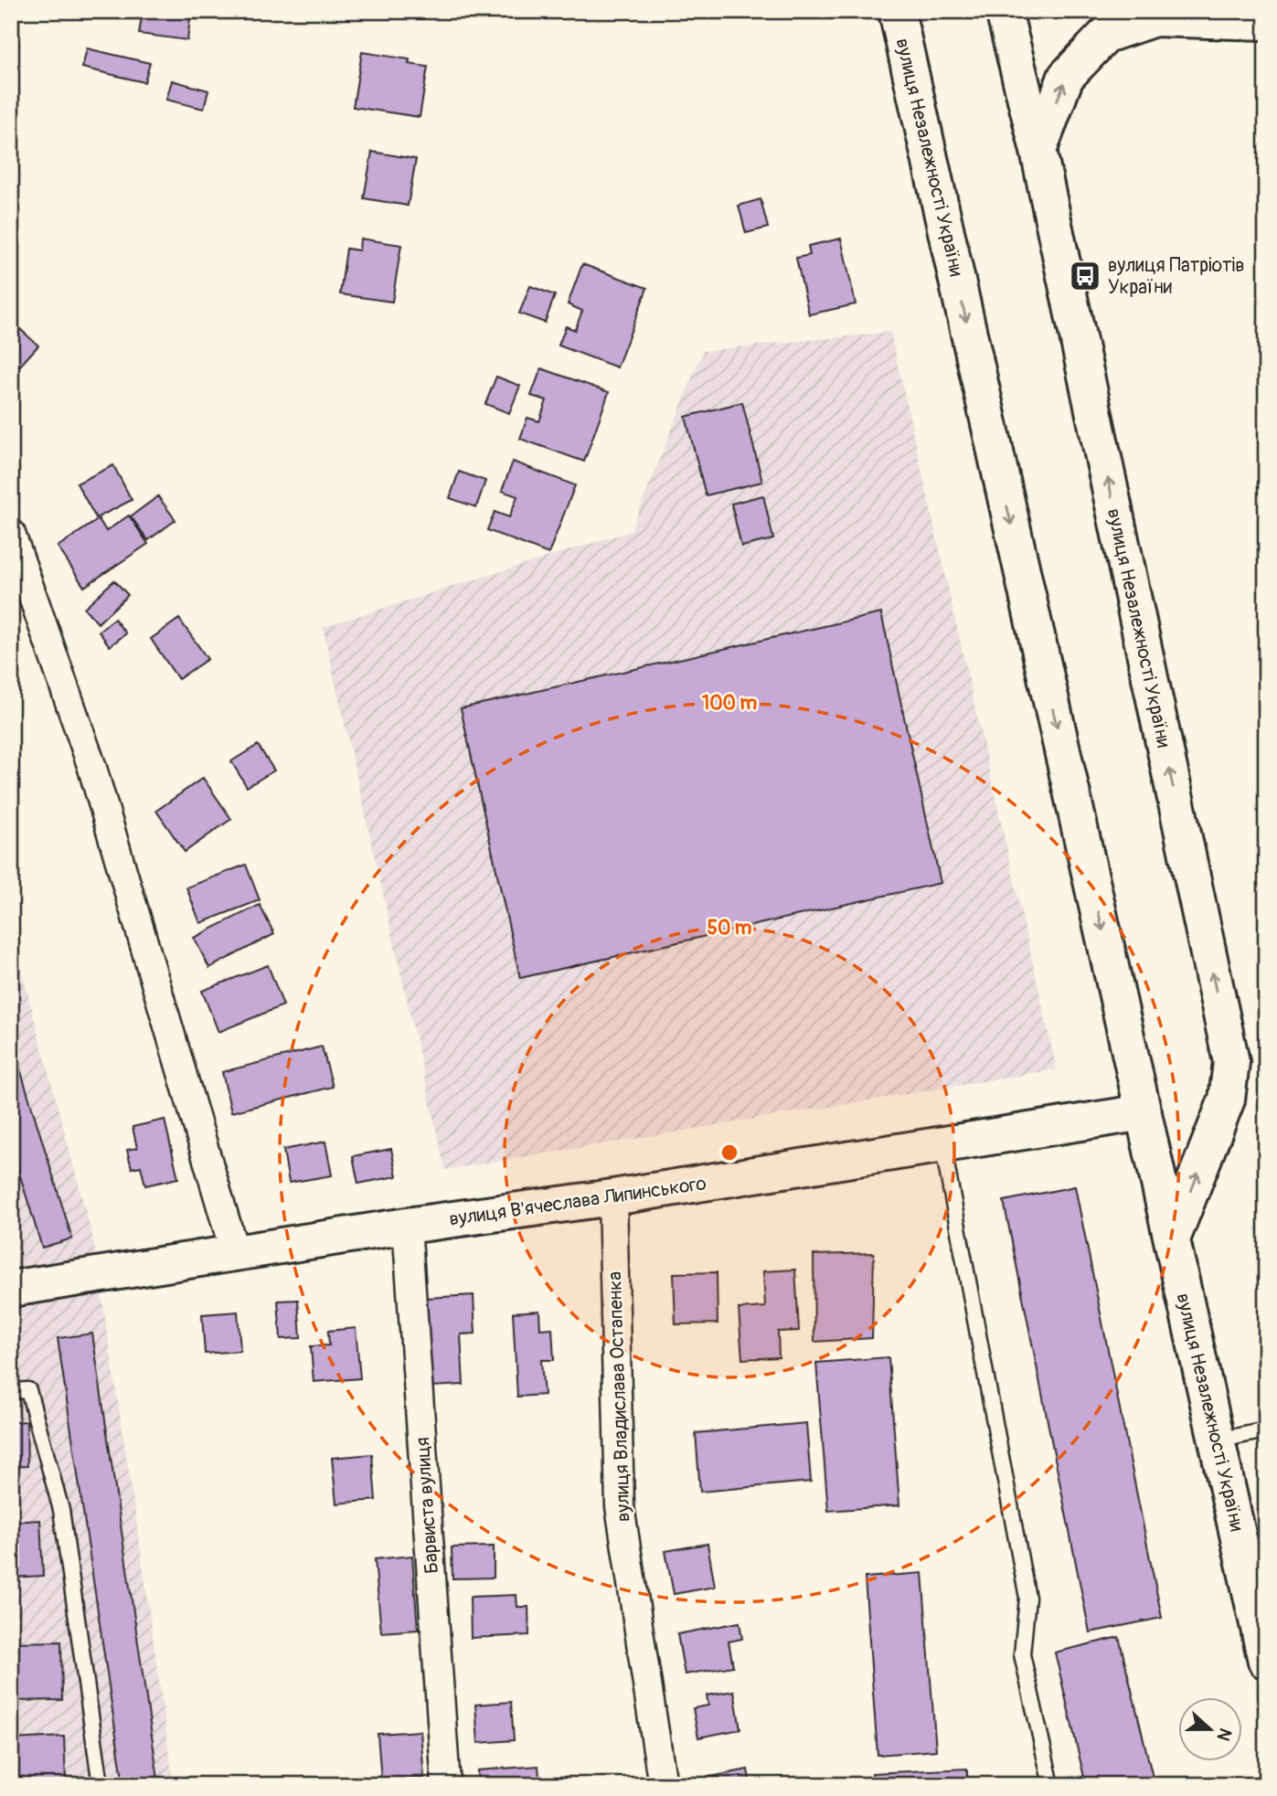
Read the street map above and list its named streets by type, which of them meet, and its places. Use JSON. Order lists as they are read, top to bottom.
{
  "streets": {
    "street": [
      "вулиця Незалежності України",
      "вулиця В'ячеслава Липинського",
      "вулиця Владислава Остапенка",
      "Барвиста вулиця"
    ]
  },
  "crossings": [
    ["вулиця Незалежності України", "вулиця В'ячеслава Липинського"],
    ["вулиця В'ячеслава Липинського", "вулиця Владислава Остапенка"],
    ["вулиця В'ячеслава Липинського", "Барвиста вулиця"]
  ],
  "places": {
    "bus stop": ["вулиця Патріотів України"]
  },
  "north": "right",
  "rings": ["100 m", "50 m"]
}
